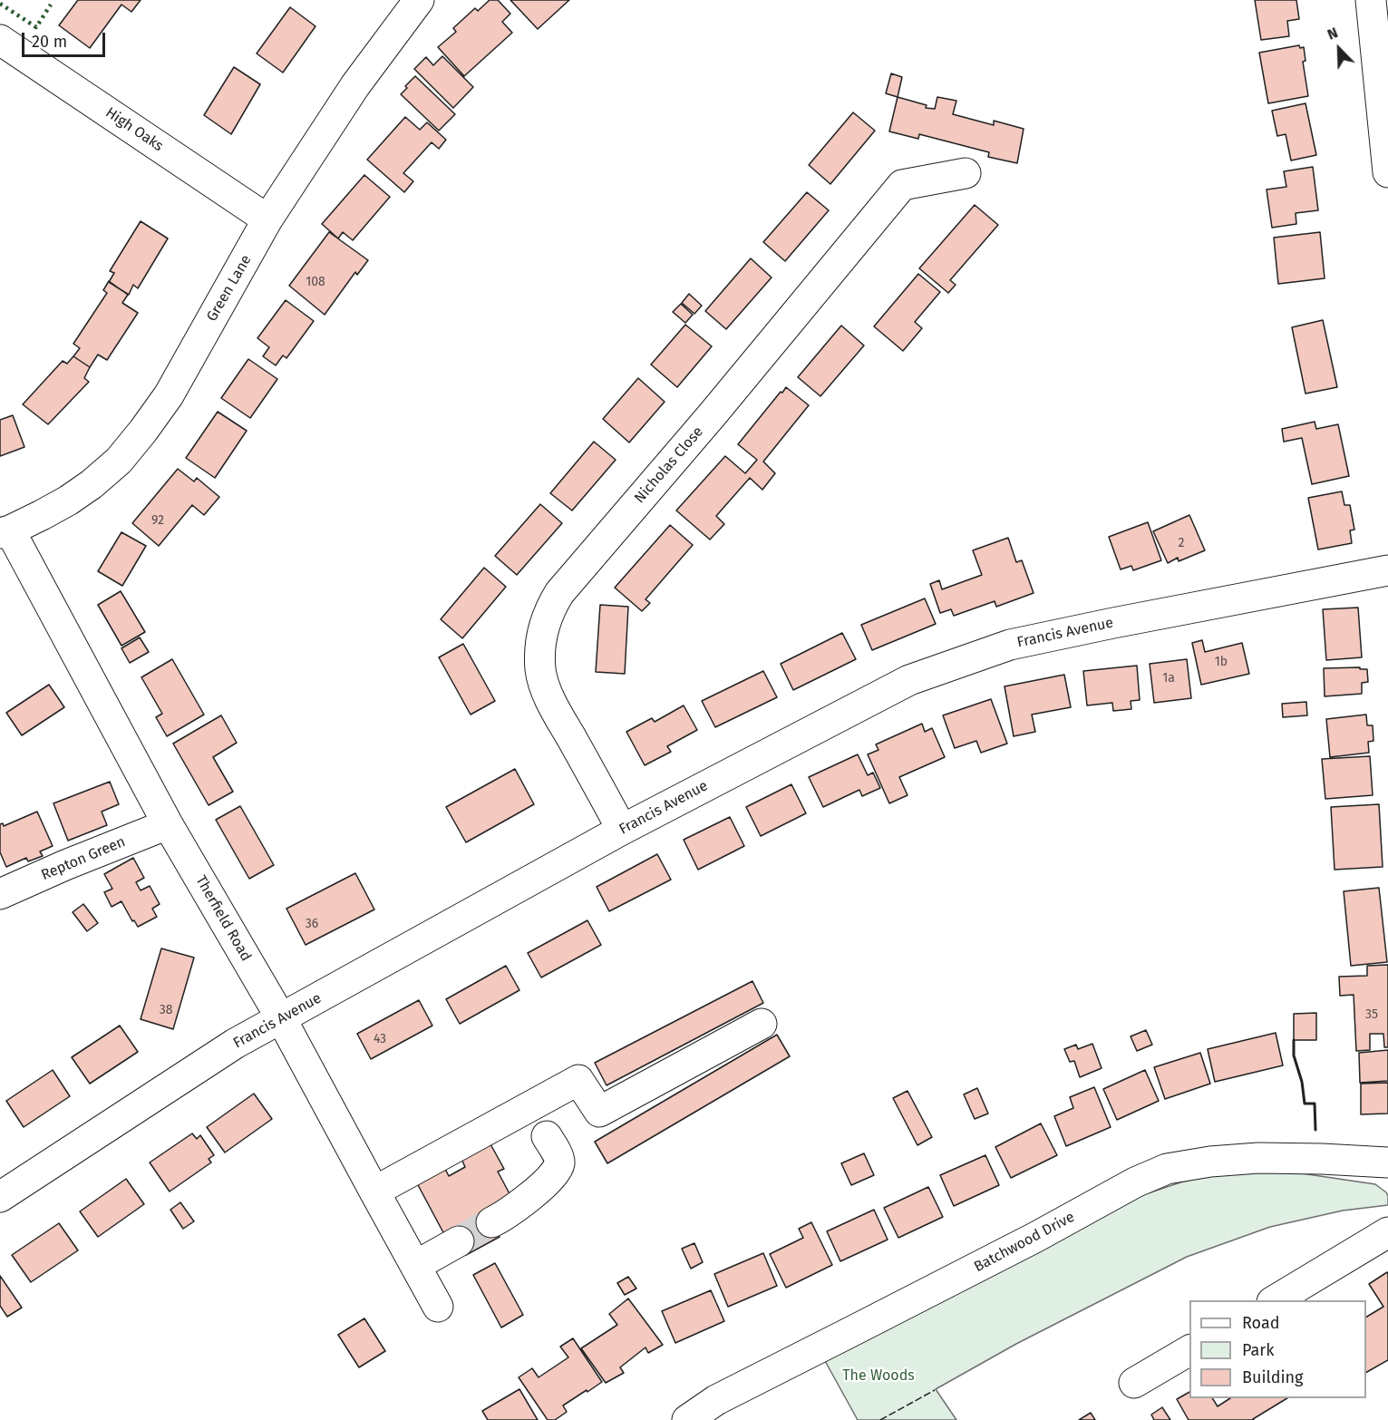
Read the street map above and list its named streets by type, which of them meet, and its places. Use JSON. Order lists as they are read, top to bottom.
{
  "streets": {
    "street": [
      "High Oaks",
      "Green Lane",
      "Nicholas Close",
      "Francis Avenue",
      "Repton Green",
      "Therfield Road",
      "Batchwood Drive"
    ]
  },
  "crossings": [
    ["High Oaks", "Green Lane"],
    ["Green Lane", "Therfield Road"],
    ["Nicholas Close", "Francis Avenue"],
    ["Francis Avenue", "Therfield Road"],
    ["Repton Green", "Therfield Road"]
  ],
  "parks": ["The Woods"],
  "house_numbers": [
    "108",
    "92",
    "2",
    "1b",
    "1a",
    "36",
    "38",
    "35",
    "43"
  ],
  "legend": ["Road", "Park", "Building"],
  "scale_bar": "20 m",
  "north": "top left"
}
